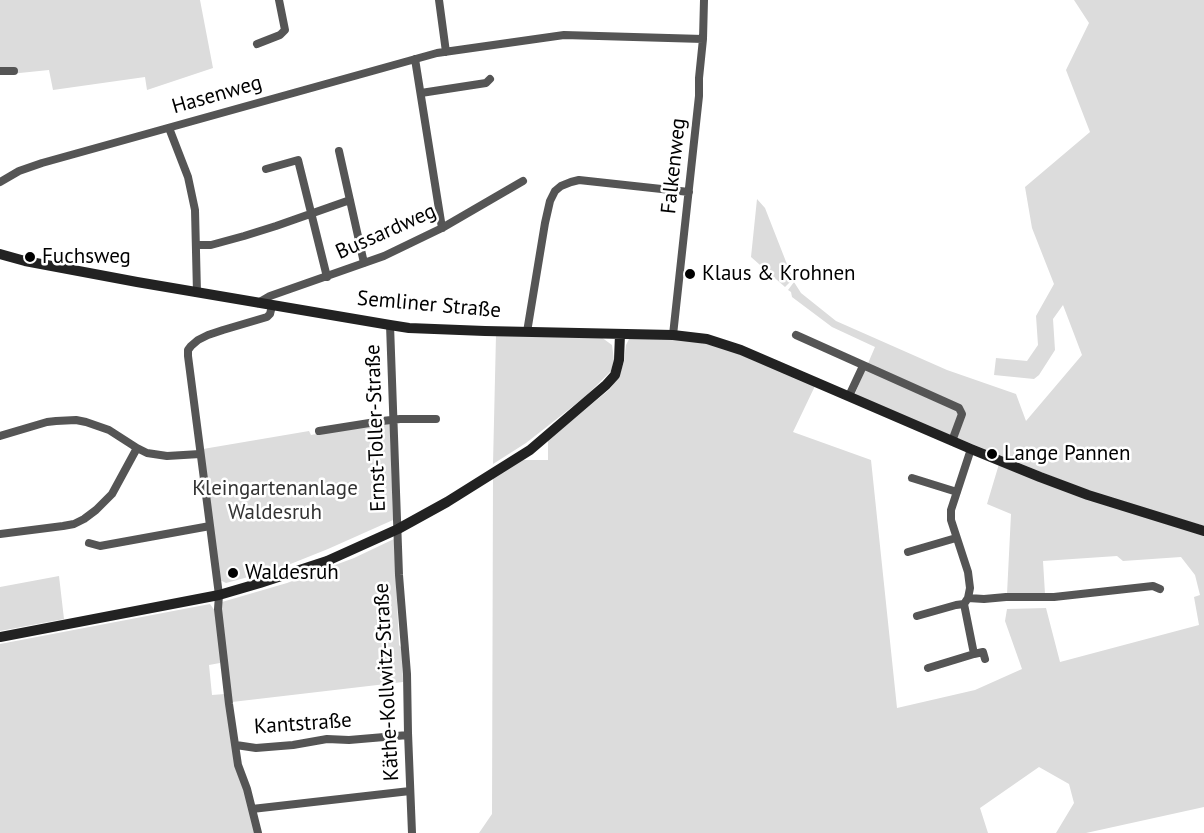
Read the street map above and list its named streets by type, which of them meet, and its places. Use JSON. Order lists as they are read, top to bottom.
{
  "streets": {
    "street": [
      "Hasenweg",
      "Falkenweg",
      "Bussardweg",
      "Semliner Straße",
      "Ernst-Toller-Straße",
      "Käthe-Kollwitz-Straße",
      "Kantstraße"
    ]
  },
  "crossings": [
    ["Hasenweg", "Falkenweg"],
    ["Falkenweg", "Semliner Straße"],
    ["Bussardweg", "Semliner Straße"],
    ["Semliner Straße", "Ernst-Toller-Straße"],
    ["Ernst-Toller-Straße", "Käthe-Kollwitz-Straße"],
    ["Käthe-Kollwitz-Straße", "Kantstraße"]
  ],
  "parks": ["Kleingartenanlage Waldesruh"],
  "places": [
    "Fuchsweg",
    "Klaus & Krohnen",
    "Lange Pannen",
    "Waldesruh"
  ]
}
